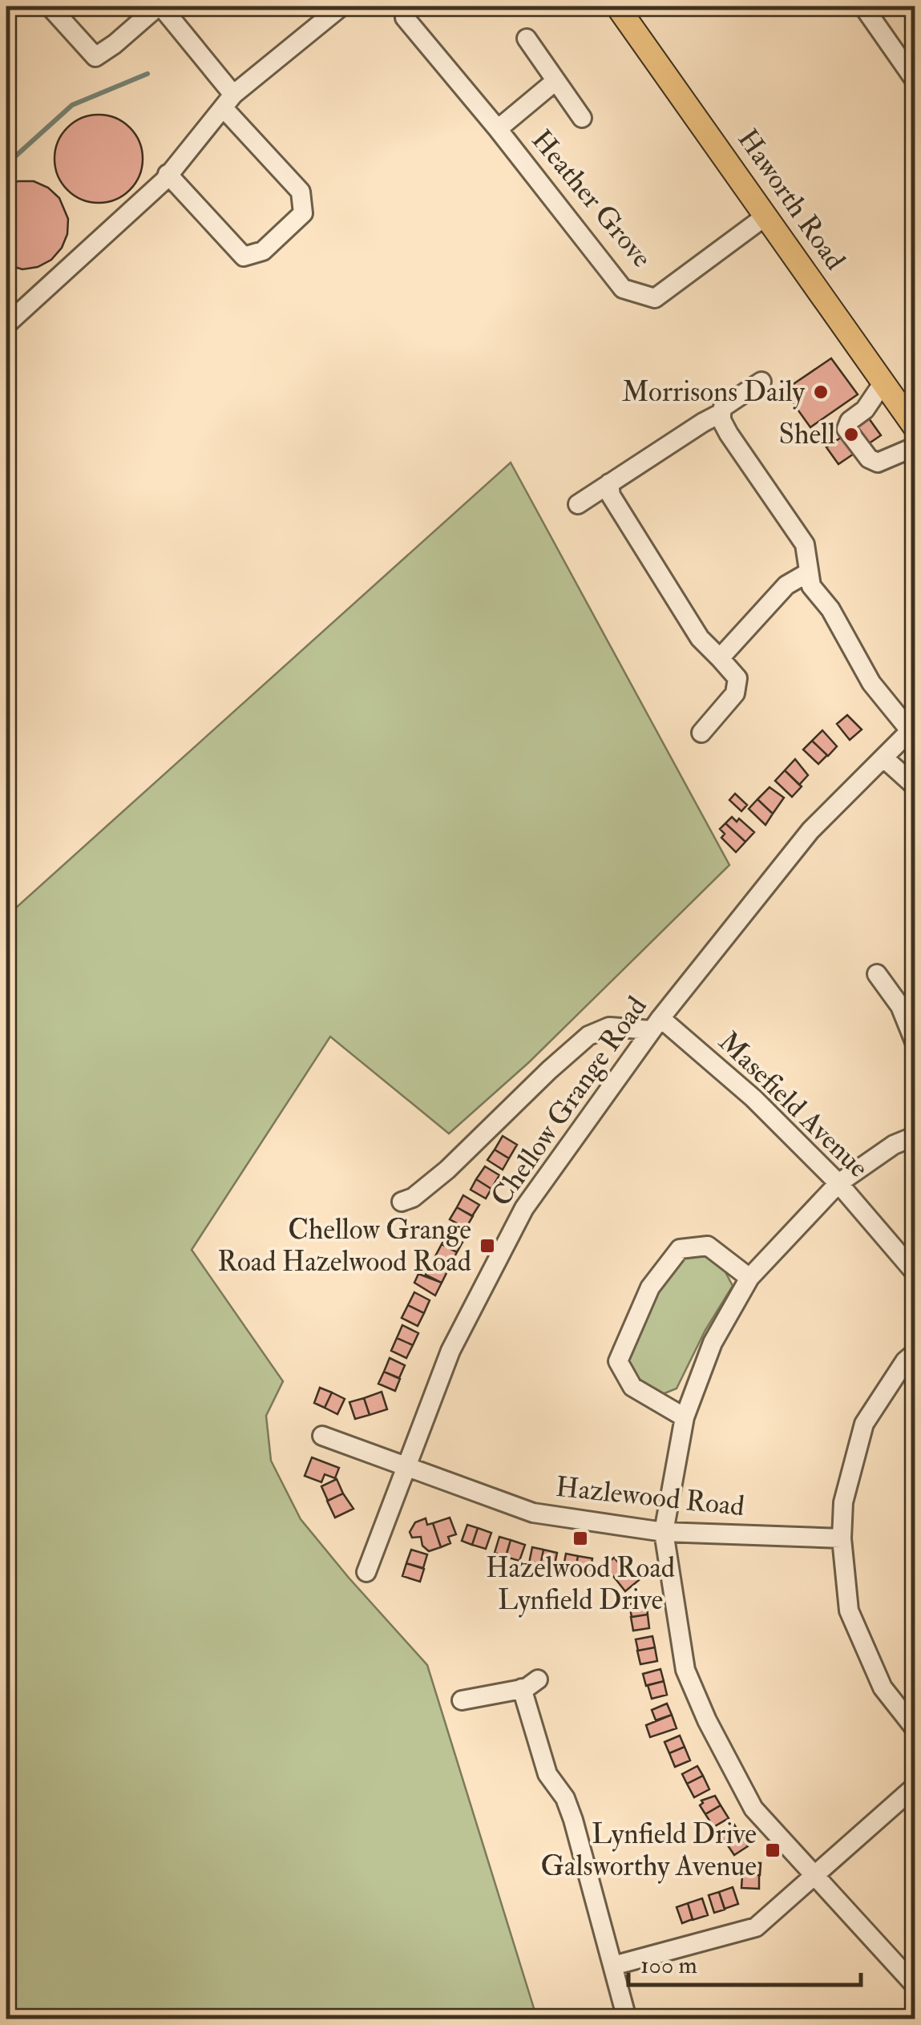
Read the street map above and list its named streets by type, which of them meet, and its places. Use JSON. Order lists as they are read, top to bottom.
{
  "streets": {
    "main road": ["Haworth Road"],
    "street": [
      "Heather Grove",
      "Chellow Grange Road",
      "Masefield Avenue",
      "Hazlewood Road"
    ]
  },
  "crossings": [
    ["Heather Grove", "Haworth Road"],
    ["Chellow Grange Road", "Masefield Avenue"],
    ["Chellow Grange Road", "Hazlewood Road"]
  ],
  "places": {
    "other": ["Morrisons Daily", "Shell"],
    "transit": ["Chellow Grange Road Hazelwood Road", "Hazelwood Road Lynfield Drive", "Lynfield Drive Galsworthy Avenue"]
  },
  "scale_bar": "100 m"
}
